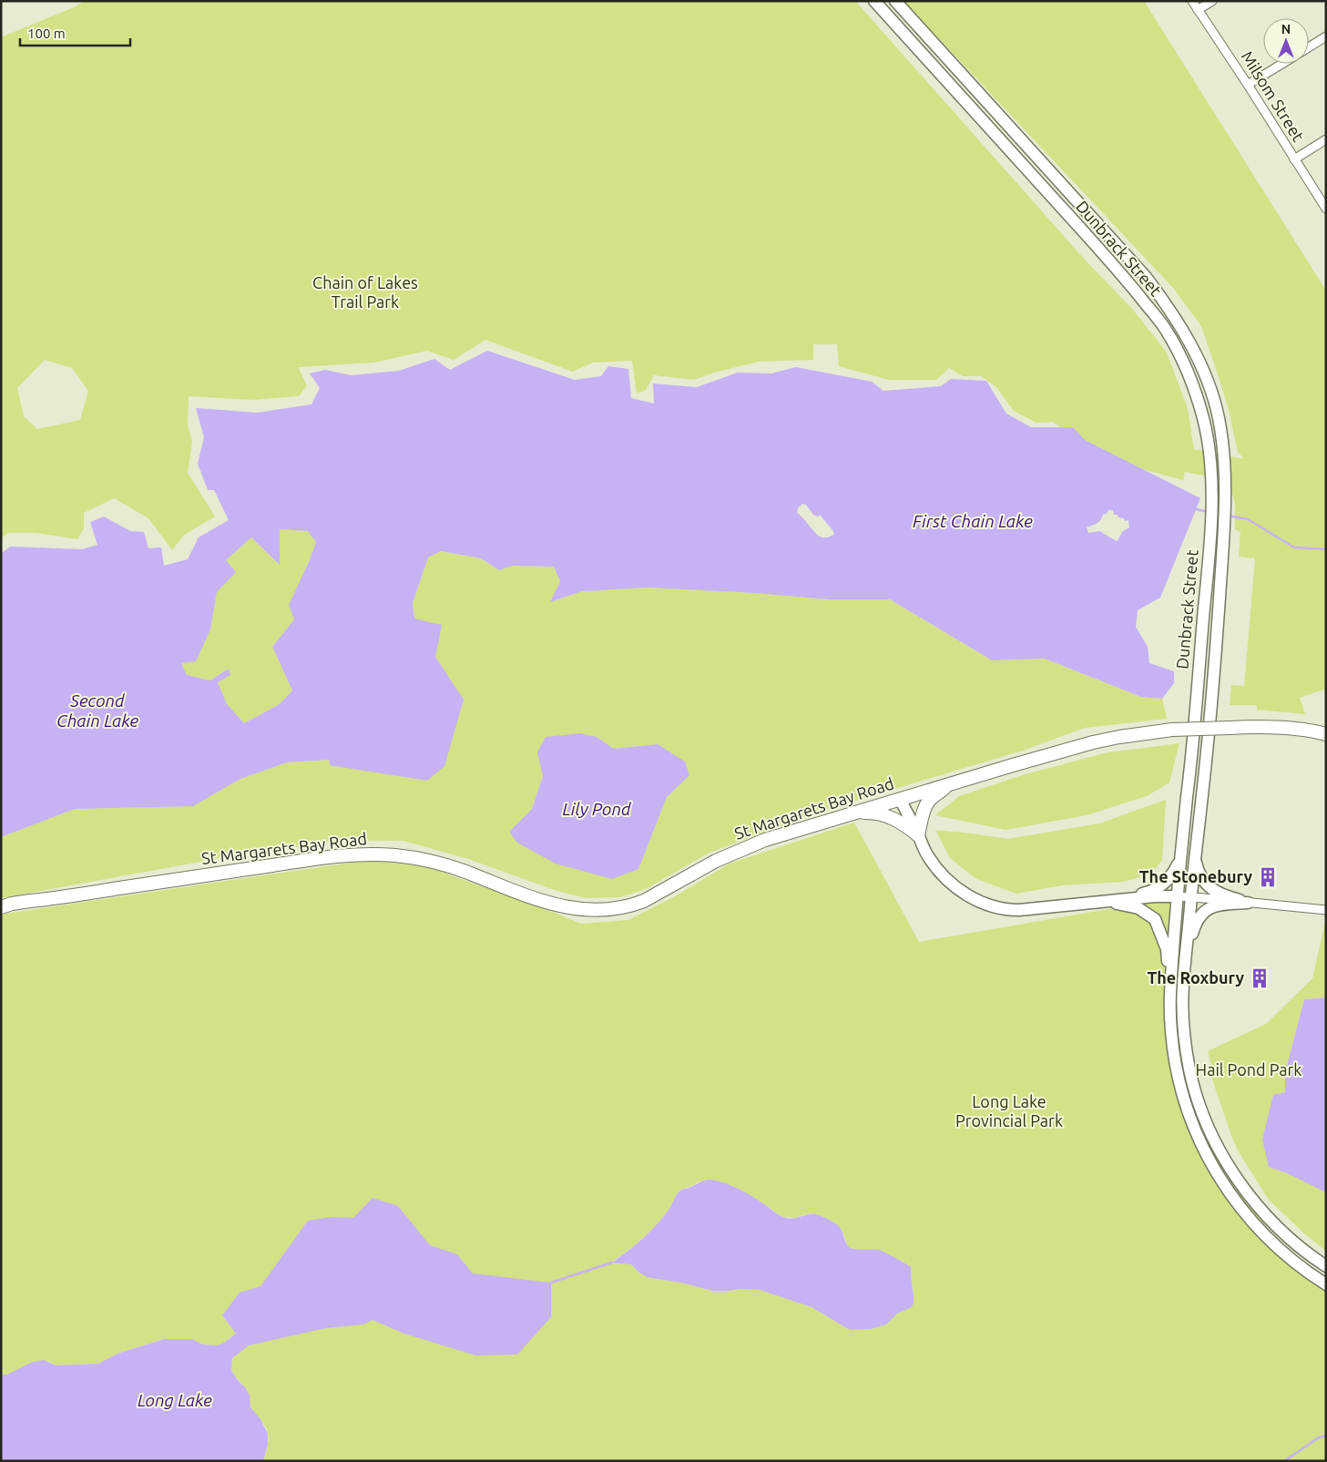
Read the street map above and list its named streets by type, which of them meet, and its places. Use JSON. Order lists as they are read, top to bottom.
{
  "streets": {
    "main road": ["Dunbrack Street", "St Margarets Bay Road"],
    "street": ["Milsom Street"]
  },
  "water": [
    "First Chain Lake",
    "Second Chain Lake",
    "Lily Pond",
    "Long Lake"
  ],
  "parks": ["Chain of Lakes Trail Park", "Hail Pond Park", "Long Lake Provincial Park"],
  "places": {
    "building": ["The Stonebury", "The Roxbury"]
  },
  "scale_bar": "100 m",
  "north": "top"
}
